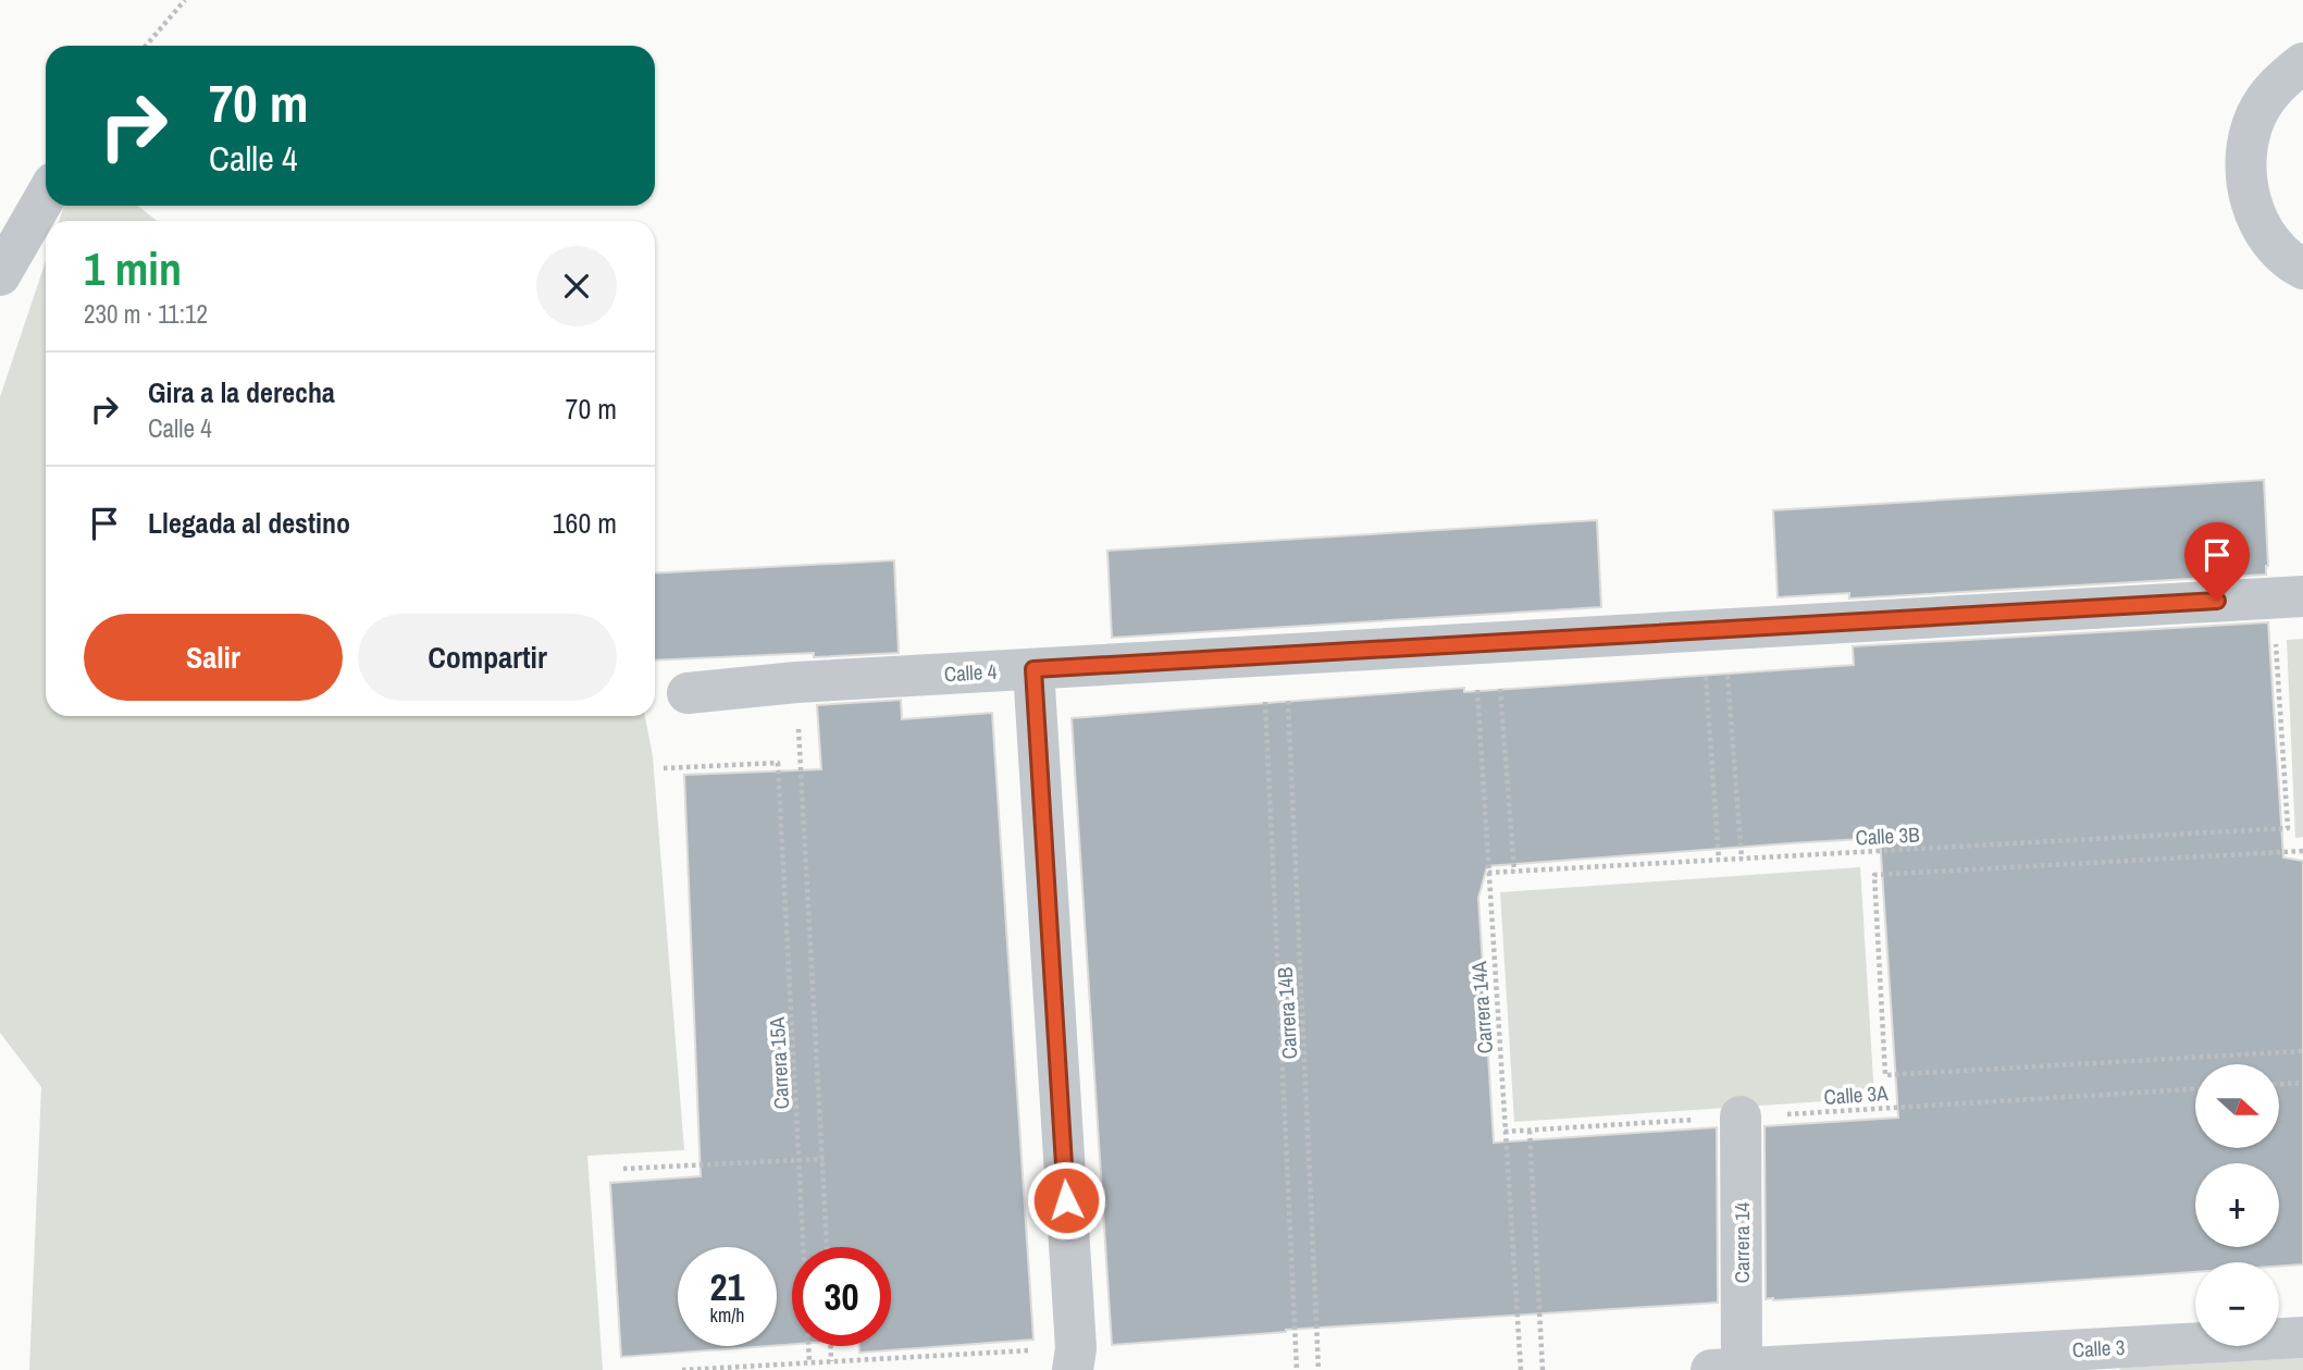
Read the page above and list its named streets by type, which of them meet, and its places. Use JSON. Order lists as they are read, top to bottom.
{
  "streets": {
    "street": ["Calle 4", "Carrera 14", "Calle 3"],
    "path": [
      "Calle 3B",
      "Carrera 14A",
      "Carrera 14B",
      "Carrera 15A",
      "Calle 3A"
    ]
  },
  "crossings": [
    ["Calle 4", "Calle 3B"],
    ["Calle 4", "Carrera 14A"],
    ["Calle 4", "Carrera 14B"],
    ["Calle 4", "Carrera 15A"],
    ["Calle 3B", "Carrera 14A"],
    ["Calle 3B", "Calle 3A"],
    ["Carrera 14A", "Calle 3A"],
    ["Calle 3A", "Carrera 14"],
    ["Carrera 14", "Calle 3"]
  ],
  "north": "right",
  "page": {
    "turn": ["70 m", "Calle 4"],
    "heading": ["1 min", "230 m · 11:12"],
    "list": [
      {
        "name": "Gira a la derecha",
        "note": "Calle 4",
        "value": "70 m"
      },
      {
        "name": "Llegada al destino",
        "value": "160 m"
      }
    ],
    "buttons": ["Salir", "Compartir"],
    "map_buttons": ["+", "−"],
    "speed": "21 km/h",
    "limit": "30"
  }
}
